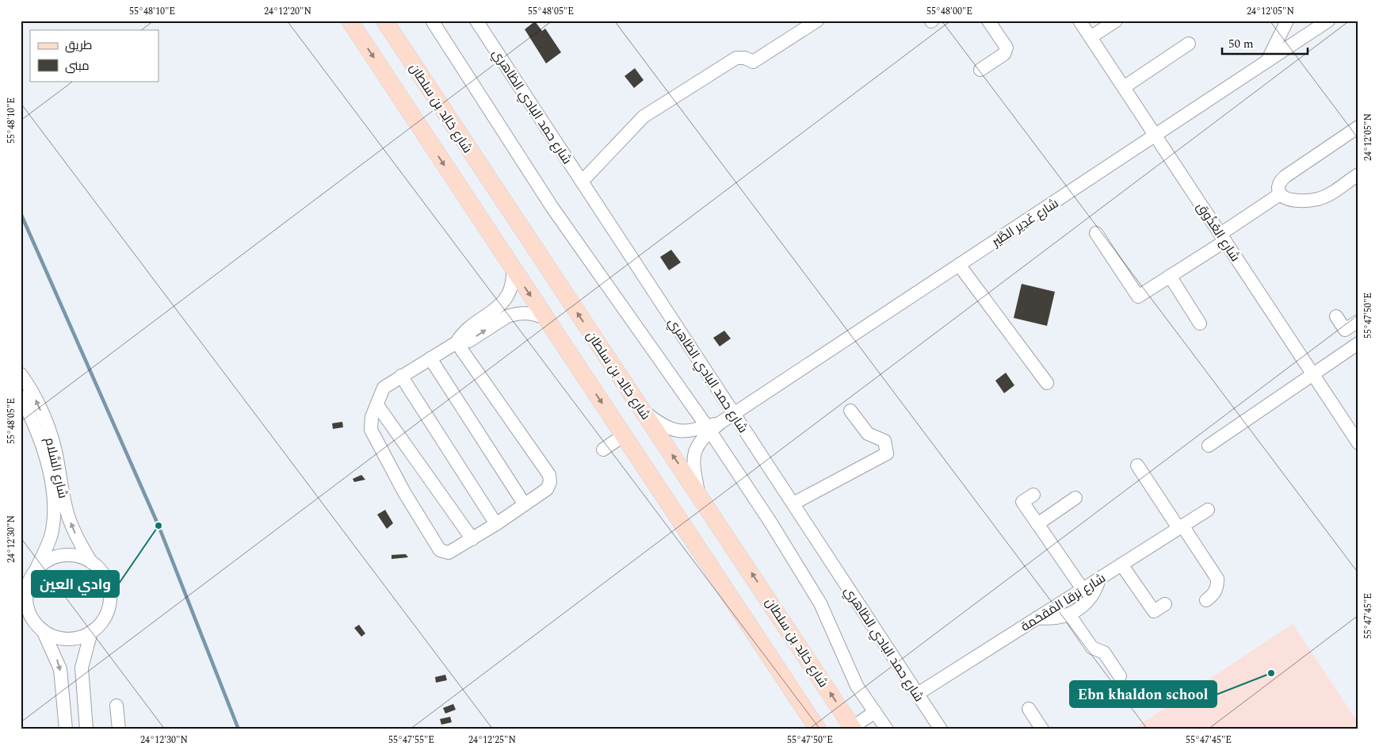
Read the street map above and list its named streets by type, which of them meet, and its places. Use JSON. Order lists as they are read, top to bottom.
{
  "streets": {
    "main road": ["شارع خالِد بن سلطان"],
    "street": [
      "شارع حمد البادي الظاهري",
      "شارع غَدِير الطَّير",
      "شارع العُذُوق",
      "شارع السَّلام",
      "شارع بَرقا المَقحَمة"
    ]
  },
  "crossings": [
    ["شارع حمد البادي الظاهري", "شارع غَدِير الطَّير"],
    ["شارع حمد البادي الظاهري", "شارع بَرقا المَقحَمة"],
    ["شارع خالِد بن سلطان", "شارع غَدِير الطَّير"],
    ["شارع غَدِير الطَّير", "شارع العُذُوق"]
  ],
  "places": ["وادي العين", "Ebn khaldon school"],
  "legend": ["طريق", "مبنى"],
  "scale_bar": "50 m",
  "coordinates": [
    "55°48'10\"E",
    "24°12'20\"N",
    "55°48'05\"E",
    "55°48'00\"E",
    "24°12'05\"N",
    "55°47'50\"E",
    "24°12'30\"N",
    "55°47'45\"E",
    "55°47'55\"E",
    "24°12'25\"N"
  ]
}
